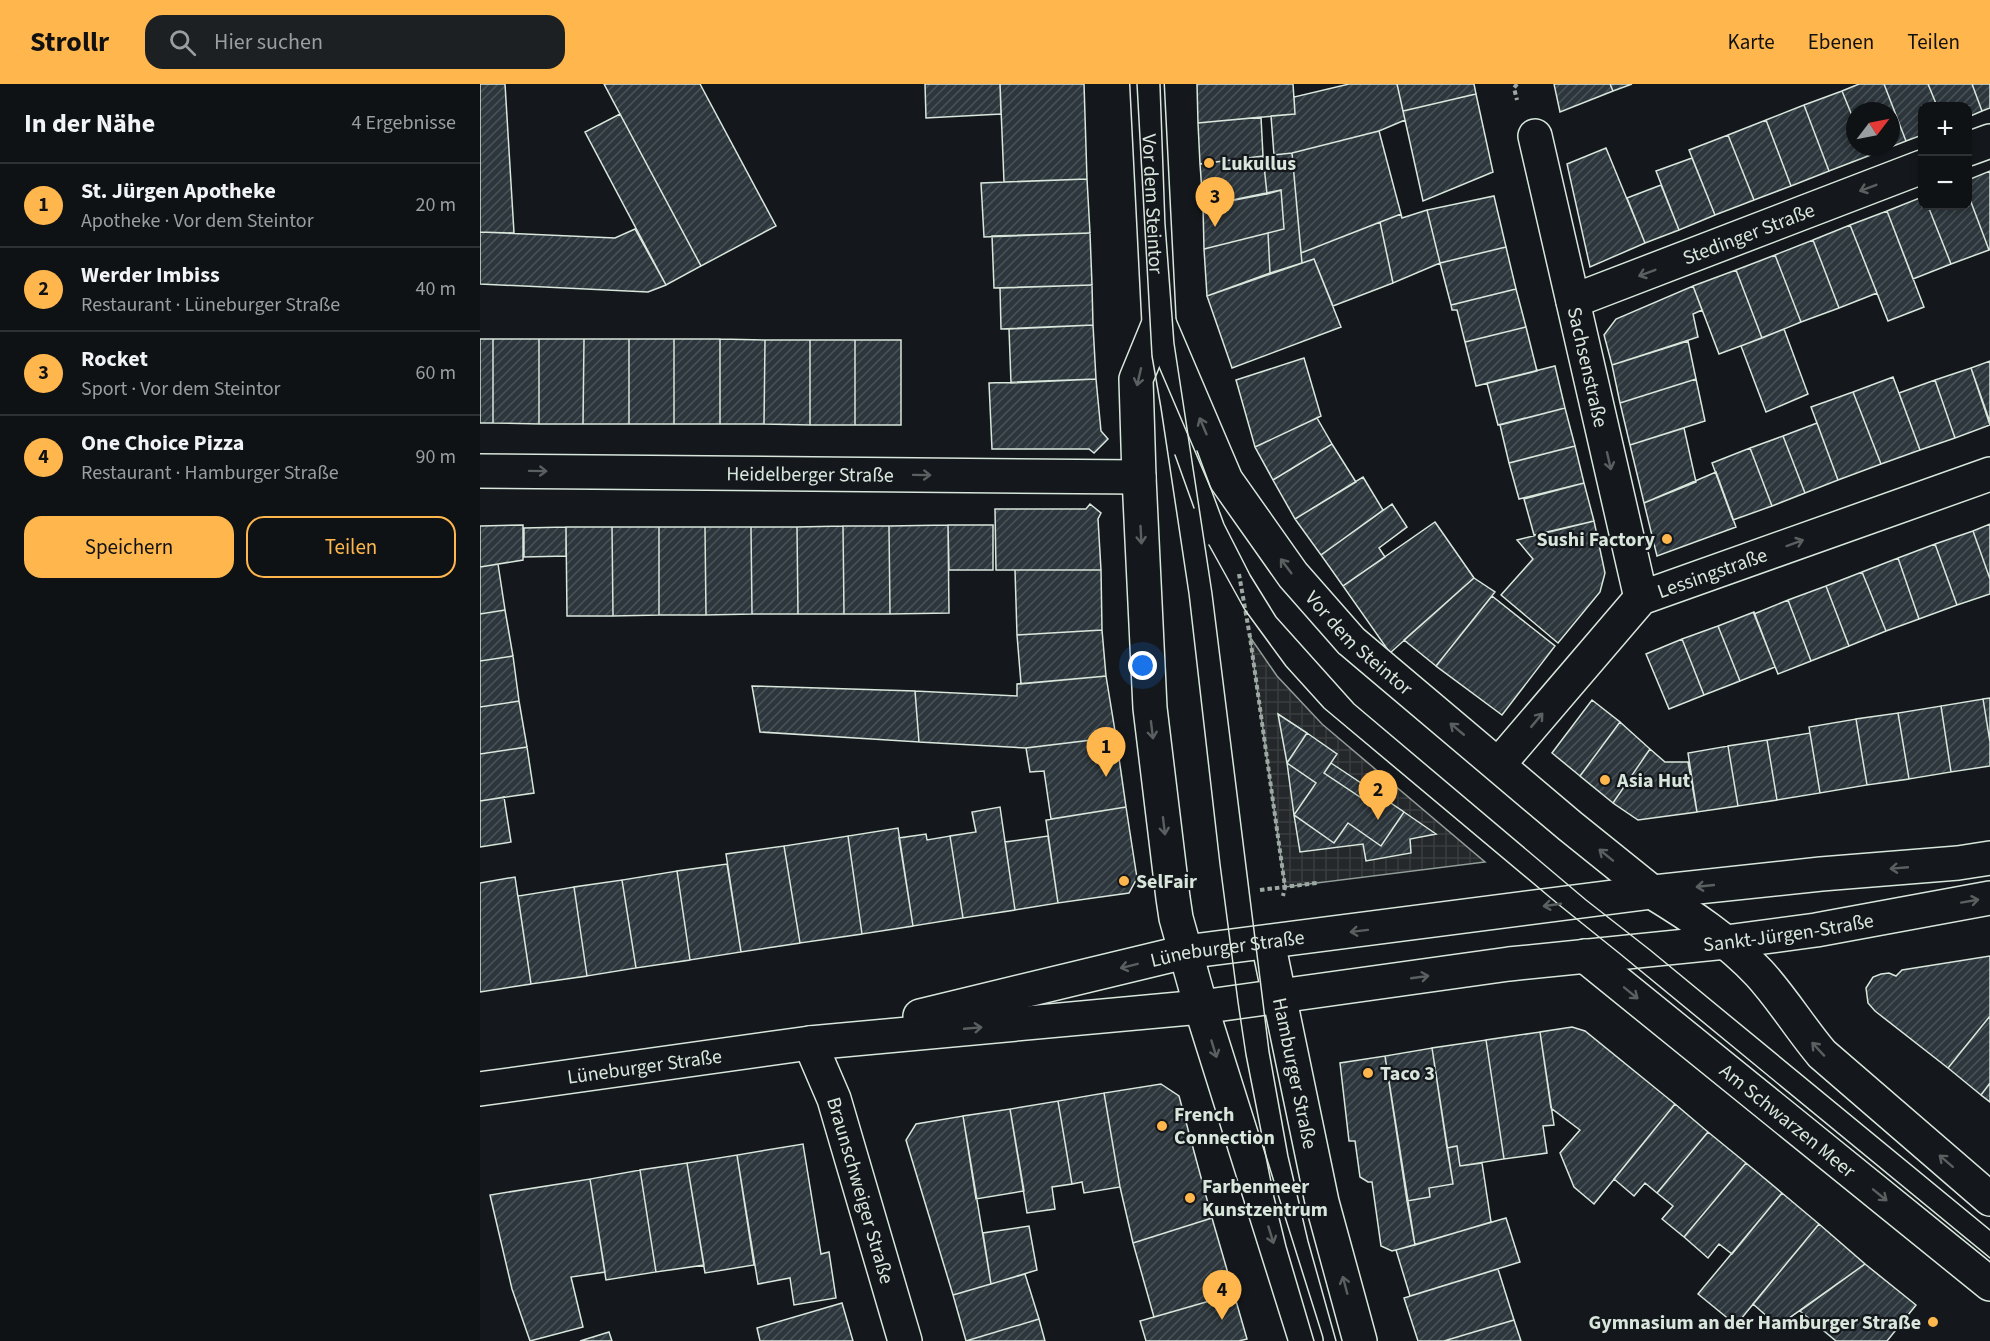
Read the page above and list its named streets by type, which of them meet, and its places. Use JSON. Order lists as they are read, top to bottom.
{
  "streets": {
    "street": [
      "Vor dem Steintor",
      "Stedinger Straße",
      "Sachsenstraße",
      "Heidelberger Straße",
      "Lessingstraße",
      "Sankt-Jürgen-Straße",
      "Lüneburger Straße",
      "Hamburger Straße",
      "Am Schwarzen Meer",
      "Braunschweiger Straße"
    ]
  },
  "crossings": [
    ["Vor dem Steintor", "Heidelberger Straße"],
    ["Vor dem Steintor", "Lessingstraße"],
    ["Vor dem Steintor", "Lüneburger Straße"],
    ["Stedinger Straße", "Sachsenstraße"],
    ["Sachsenstraße", "Lessingstraße"],
    ["Sankt-Jürgen-Straße", "Lüneburger Straße"],
    ["Sankt-Jürgen-Straße", "Am Schwarzen Meer"],
    ["Lüneburger Straße", "Hamburger Straße"],
    ["Lüneburger Straße", "Am Schwarzen Meer"],
    ["Lüneburger Straße", "Braunschweiger Straße"]
  ],
  "one_way": [
    "Stedinger Straße",
    "Sachsenstraße",
    "Heidelberger Straße",
    "Lessingstraße"
  ],
  "places": [
    "Lukullus",
    "Sushi Factory",
    "Asia Hut",
    "SelFair",
    "Taco 3",
    "French Connection",
    "Farbenmeer Kunstzentrum",
    "Gymnasium an der Hamburger Straße"
  ],
  "north": "top right",
  "page": {
    "header": "Strollr",
    "search": "Hier suchen",
    "nav": ["Karte", "Ebenen", "Teilen"],
    "heading": ["In der Nähe", "4 Ergebnisse"],
    "map_buttons": ["+", "−"],
    "list": [
      {
        "mark": "1",
        "name": "St. Jürgen Apotheke",
        "note": "Apotheke · Vor dem Steintor",
        "value": "20 m"
      },
      {
        "mark": "2",
        "name": "Werder Imbiss",
        "note": "Restaurant · Lüneburger Straße",
        "value": "40 m"
      },
      {
        "mark": "3",
        "name": "Rocket",
        "note": "Sport · Vor dem Steintor",
        "value": "60 m"
      },
      {
        "mark": "4",
        "name": "One Choice Pizza",
        "note": "Restaurant · Hamburger Straße",
        "value": "90 m"
      }
    ],
    "pins": [
      "3",
      "1",
      "2",
      "4"
    ],
    "buttons": ["Speichern", "Teilen"]
  }
}
